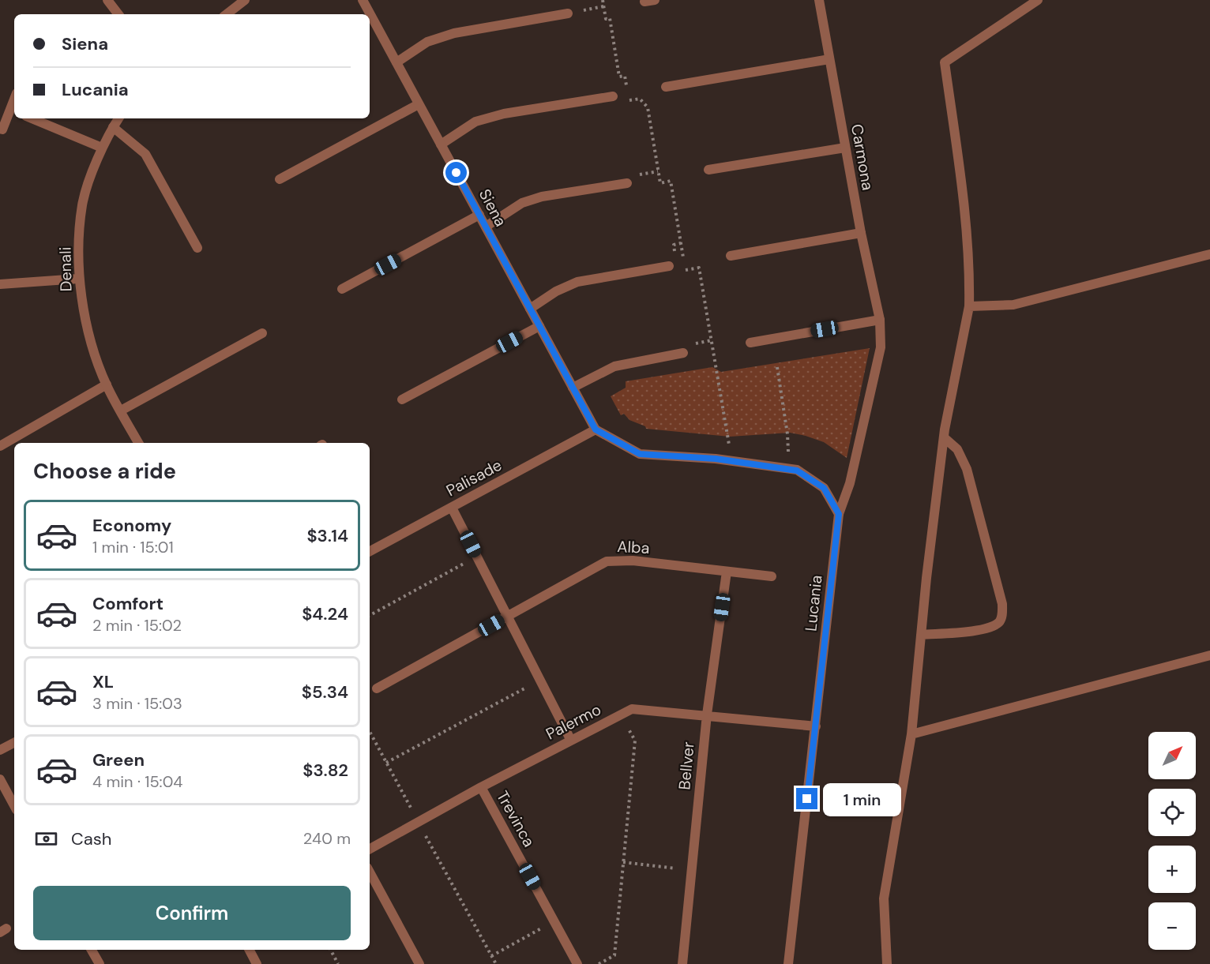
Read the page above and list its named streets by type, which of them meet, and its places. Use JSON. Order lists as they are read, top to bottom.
{
  "streets": {
    "street": [
      "Carmona",
      "Siena",
      "Denali",
      "Palisade",
      "Alba",
      "Lucania",
      "Palermo",
      "Bellver",
      "Trevinca"
    ]
  },
  "crossings": [
    ["Carmona", "Lucania"],
    ["Siena", "Palisade"],
    ["Alba", "Bellver"],
    ["Lucania", "Palermo"],
    ["Palermo", "Bellver"],
    ["Palermo", "Trevinca"]
  ],
  "north": "top right",
  "page": {
    "banner": ["Siena", "Lucania"],
    "heading": "Choose a ride",
    "list": [
      {
        "name": "Economy",
        "note": "1 min · 15:01",
        "value": "$3.14"
      },
      {
        "name": "Comfort",
        "note": "2 min · 15:02",
        "value": "$4.24"
      },
      {
        "name": "XL",
        "note": "3 min · 15:03",
        "value": "$5.34"
      },
      {
        "name": "Green",
        "note": "4 min · 15:04",
        "value": "$3.82"
      }
    ],
    "map_buttons": ["+", "−"],
    "bubble": "1 min",
    "pay": ["Cash", "240 m"],
    "buttons": "Confirm"
  }
}
